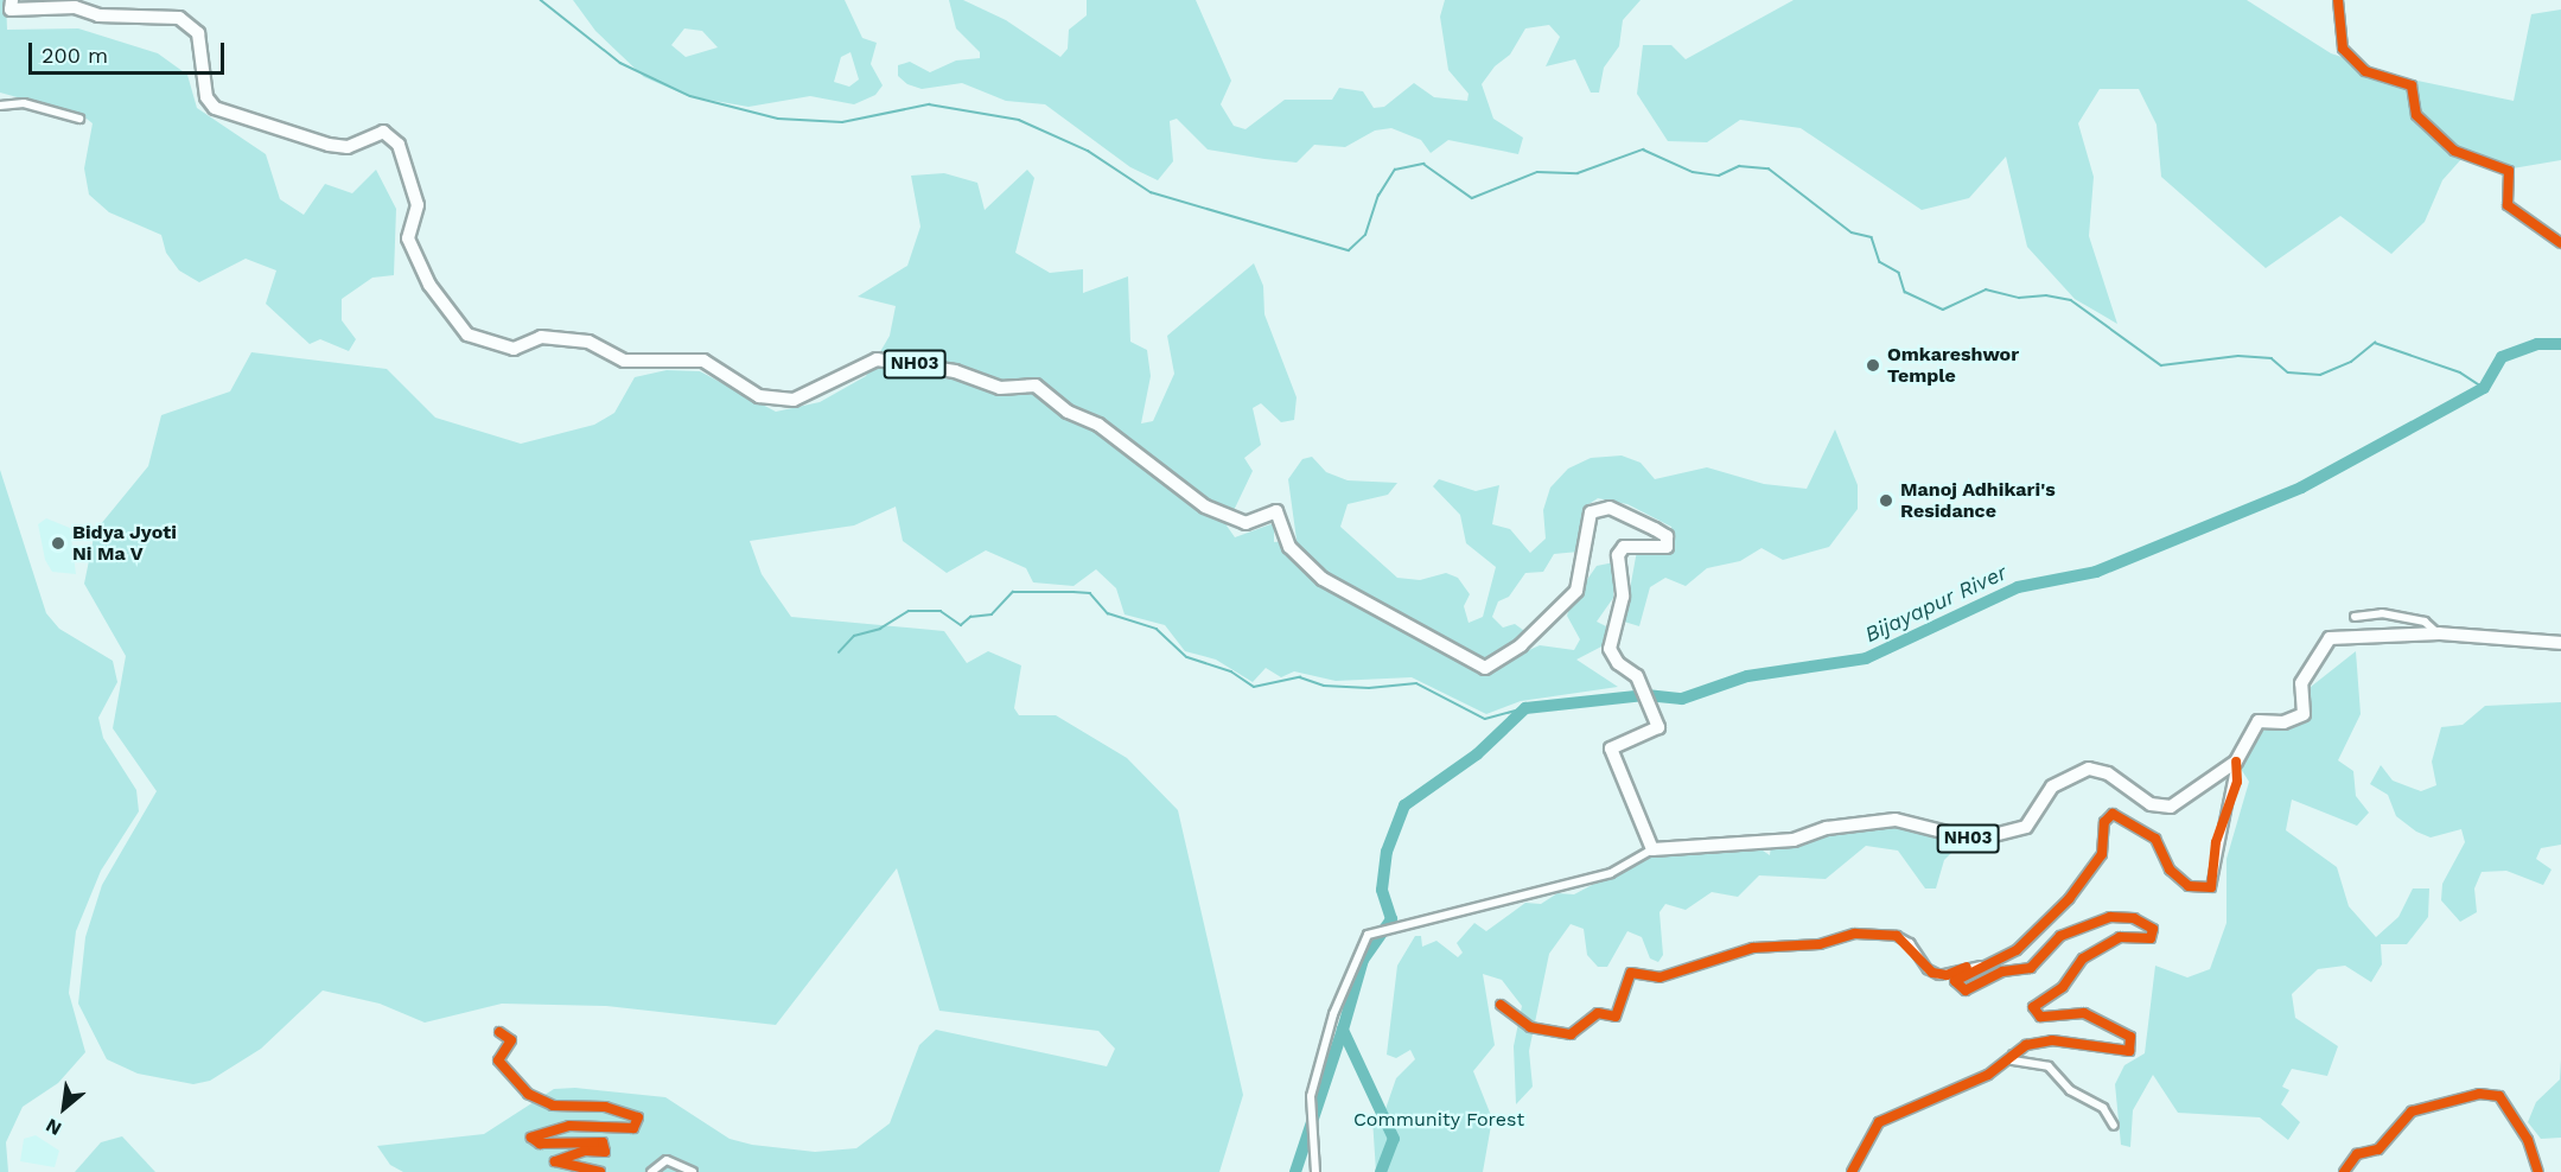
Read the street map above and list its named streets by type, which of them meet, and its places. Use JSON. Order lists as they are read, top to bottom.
{
  "streets": {
    "main road": ["NH03"]
  },
  "water": ["Bijayapur River"],
  "parks": ["Community Forest"],
  "places": ["Omkareshwor Temple", "Manoj Adhikari's Residance", "Bidya Jyoti Ni Ma V"],
  "scale_bar": "200 m",
  "north": "bottom left"
}
